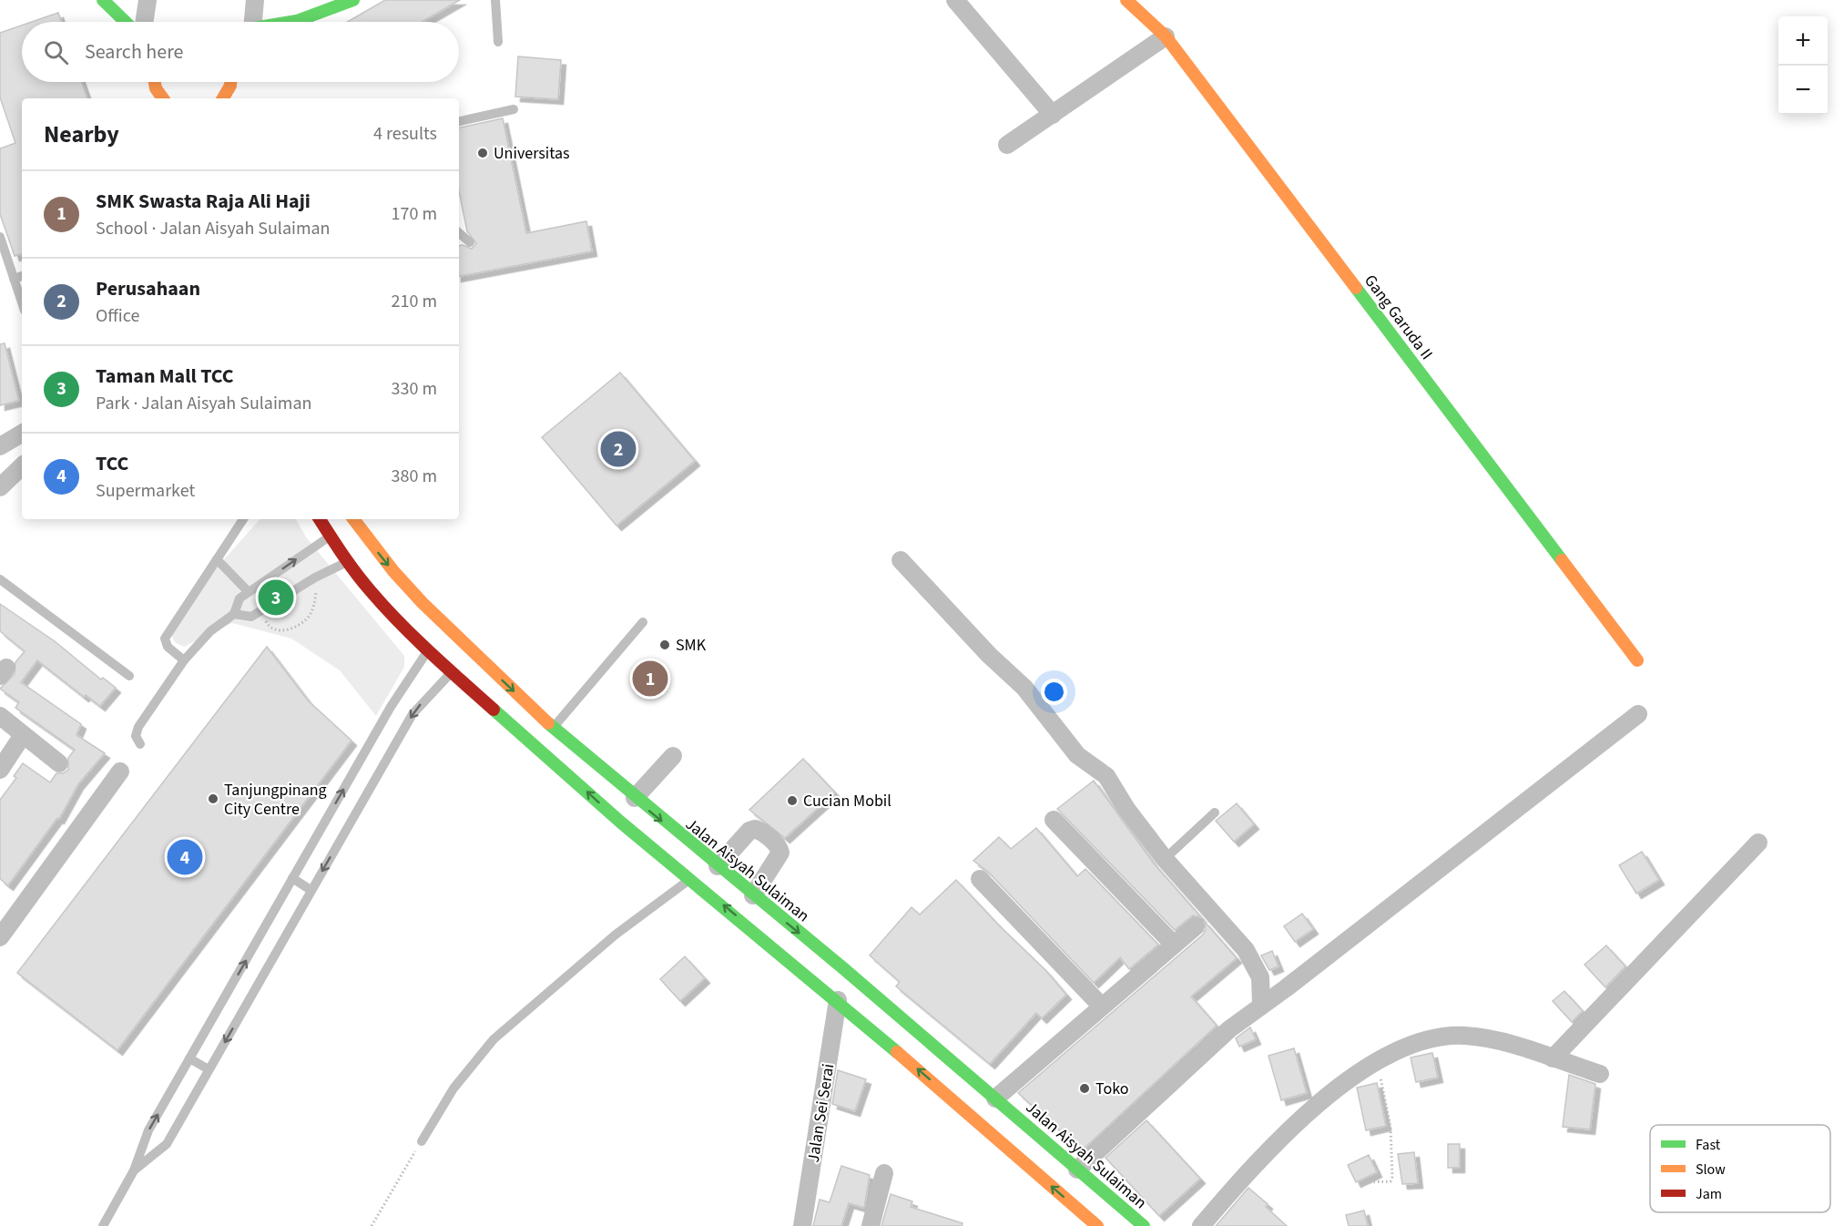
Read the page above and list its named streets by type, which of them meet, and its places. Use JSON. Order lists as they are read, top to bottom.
{
  "streets": {
    "main road": ["Gang Garuda II", "Jalan Aisyah Sulaiman"],
    "street": ["Jalan Sei Serai"]
  },
  "places": [
    "Universitas",
    "SMK",
    "Tanjungpinang City Centre",
    "Cucian Mobil",
    "Toko"
  ],
  "legend": ["Fast", "Slow", "Jam"],
  "page": {
    "map_buttons": ["+", "−"],
    "search": "Search here",
    "heading": ["Nearby", "4 results"],
    "list": [
      {
        "mark": "1",
        "name": "SMK Swasta Raja Ali Haji",
        "note": "School · Jalan Aisyah Sulaiman",
        "value": "170 m"
      },
      {
        "mark": "2",
        "name": "Perusahaan",
        "note": "Office",
        "value": "210 m"
      },
      {
        "mark": "3",
        "name": "Taman Mall TCC",
        "note": "Park · Jalan Aisyah Sulaiman",
        "value": "330 m"
      },
      {
        "mark": "4",
        "name": "TCC",
        "note": "Supermarket",
        "value": "380 m"
      }
    ],
    "pins": [
      "2",
      "3",
      "1",
      "4"
    ]
  }
}
